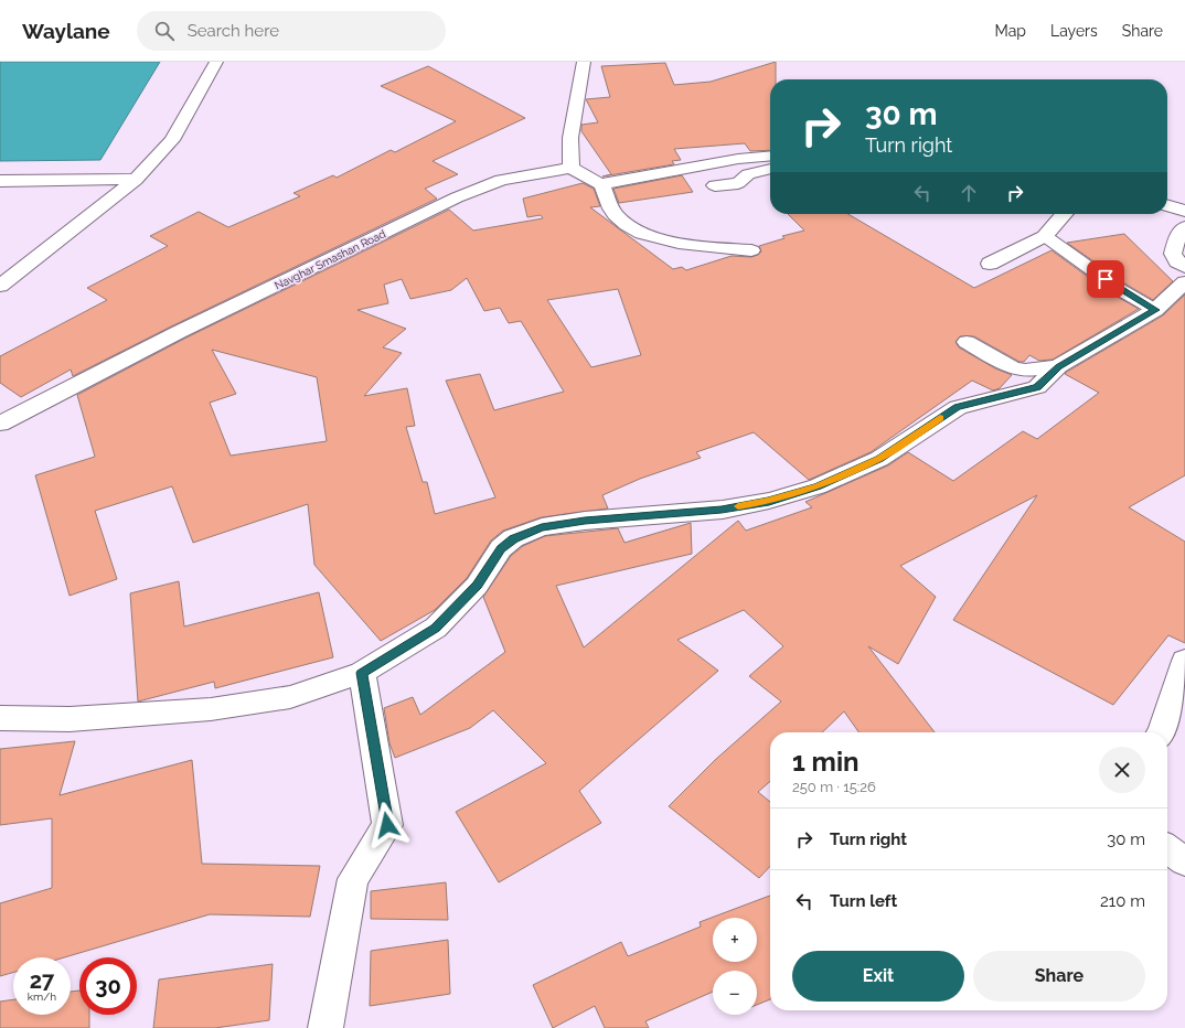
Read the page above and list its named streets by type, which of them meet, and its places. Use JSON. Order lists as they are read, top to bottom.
{
  "streets": {
    "street": ["Navghar Smashan Road"]
  },
  "page": {
    "header": "Waylane",
    "search": "Search here",
    "nav": ["Map", "Layers", "Share"],
    "turn": ["30 m", "Turn right"],
    "heading": ["1 min", "250 m · 15:26"],
    "list": [
      {
        "name": "Turn right",
        "value": "30 m"
      },
      {
        "name": "Turn left",
        "value": "210 m"
      }
    ],
    "map_buttons": ["+", "−"],
    "buttons": ["Exit", "Share"],
    "speed": "27 km/h",
    "limit": "30"
  }
}
